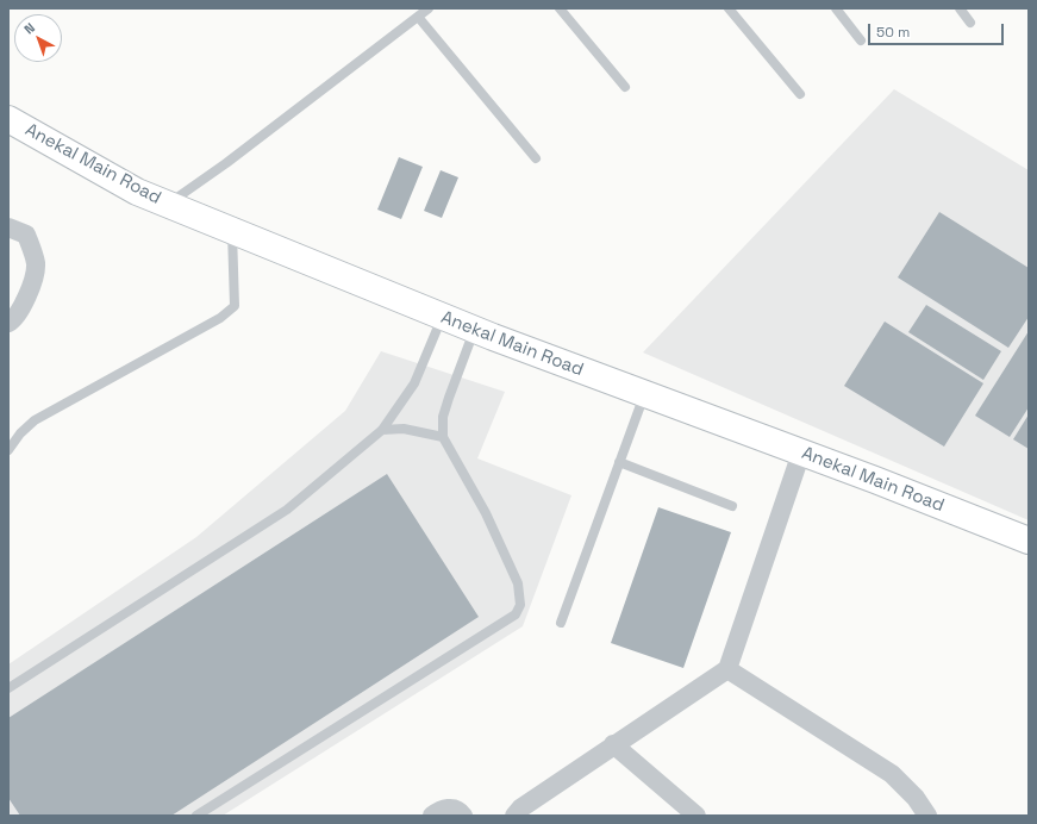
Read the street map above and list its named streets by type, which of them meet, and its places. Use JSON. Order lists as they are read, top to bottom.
{
  "streets": {
    "main road": ["Anekal Main Road"]
  },
  "scale_bar": "50 m",
  "north": "top left"
}
